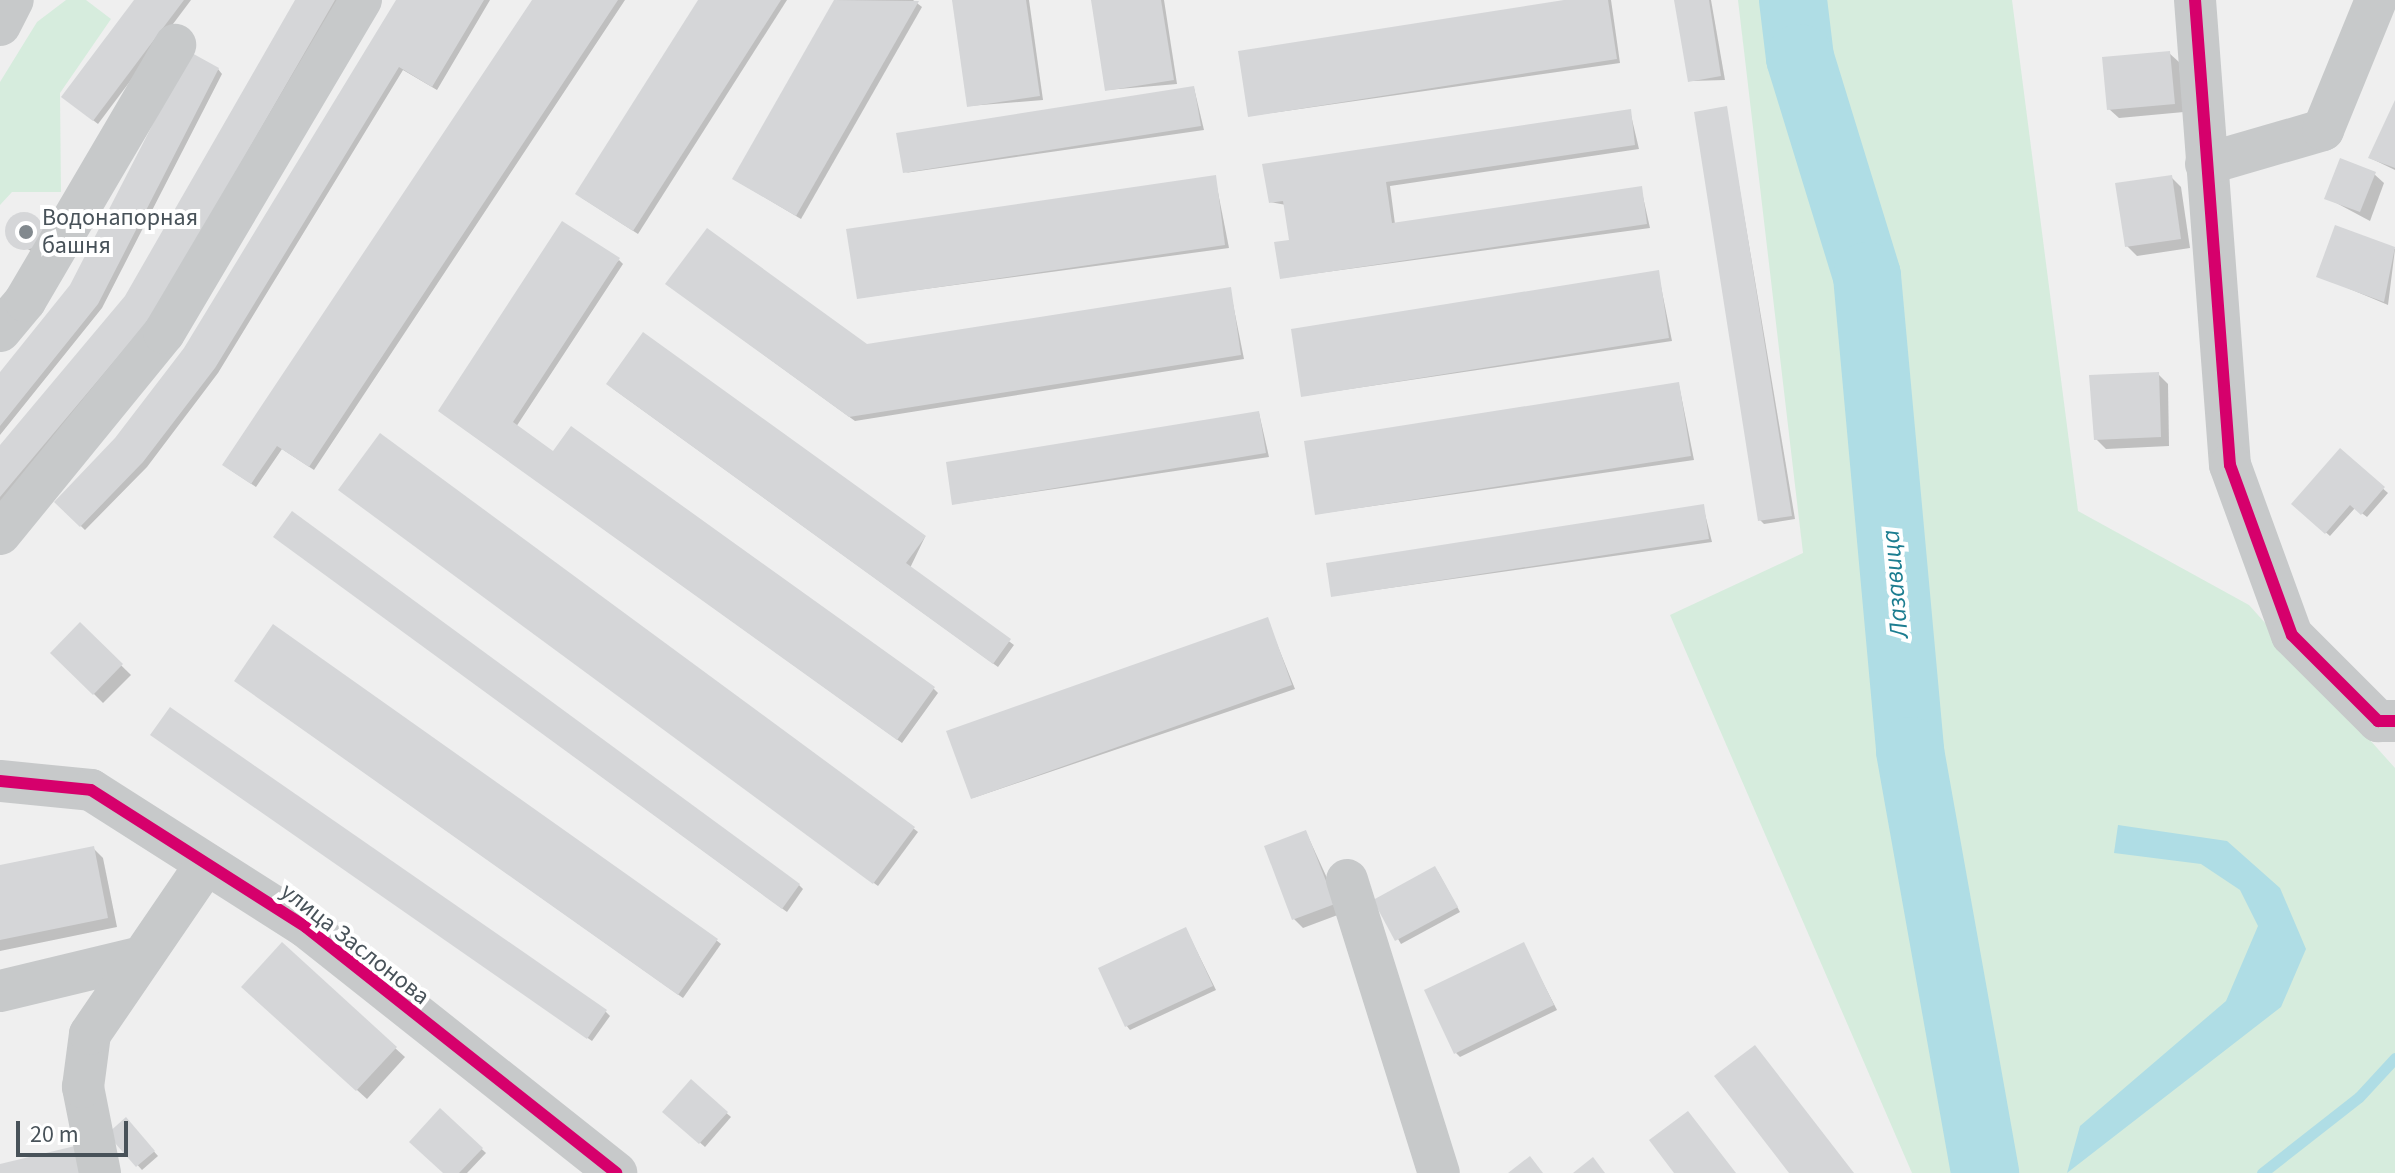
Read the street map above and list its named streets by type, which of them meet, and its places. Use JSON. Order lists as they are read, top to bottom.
{
  "streets": {
    "street": ["улица Заслонова"]
  },
  "water": ["Лазавица"],
  "places": ["Водонапорная башня"],
  "scale_bar": "20 m"
}
